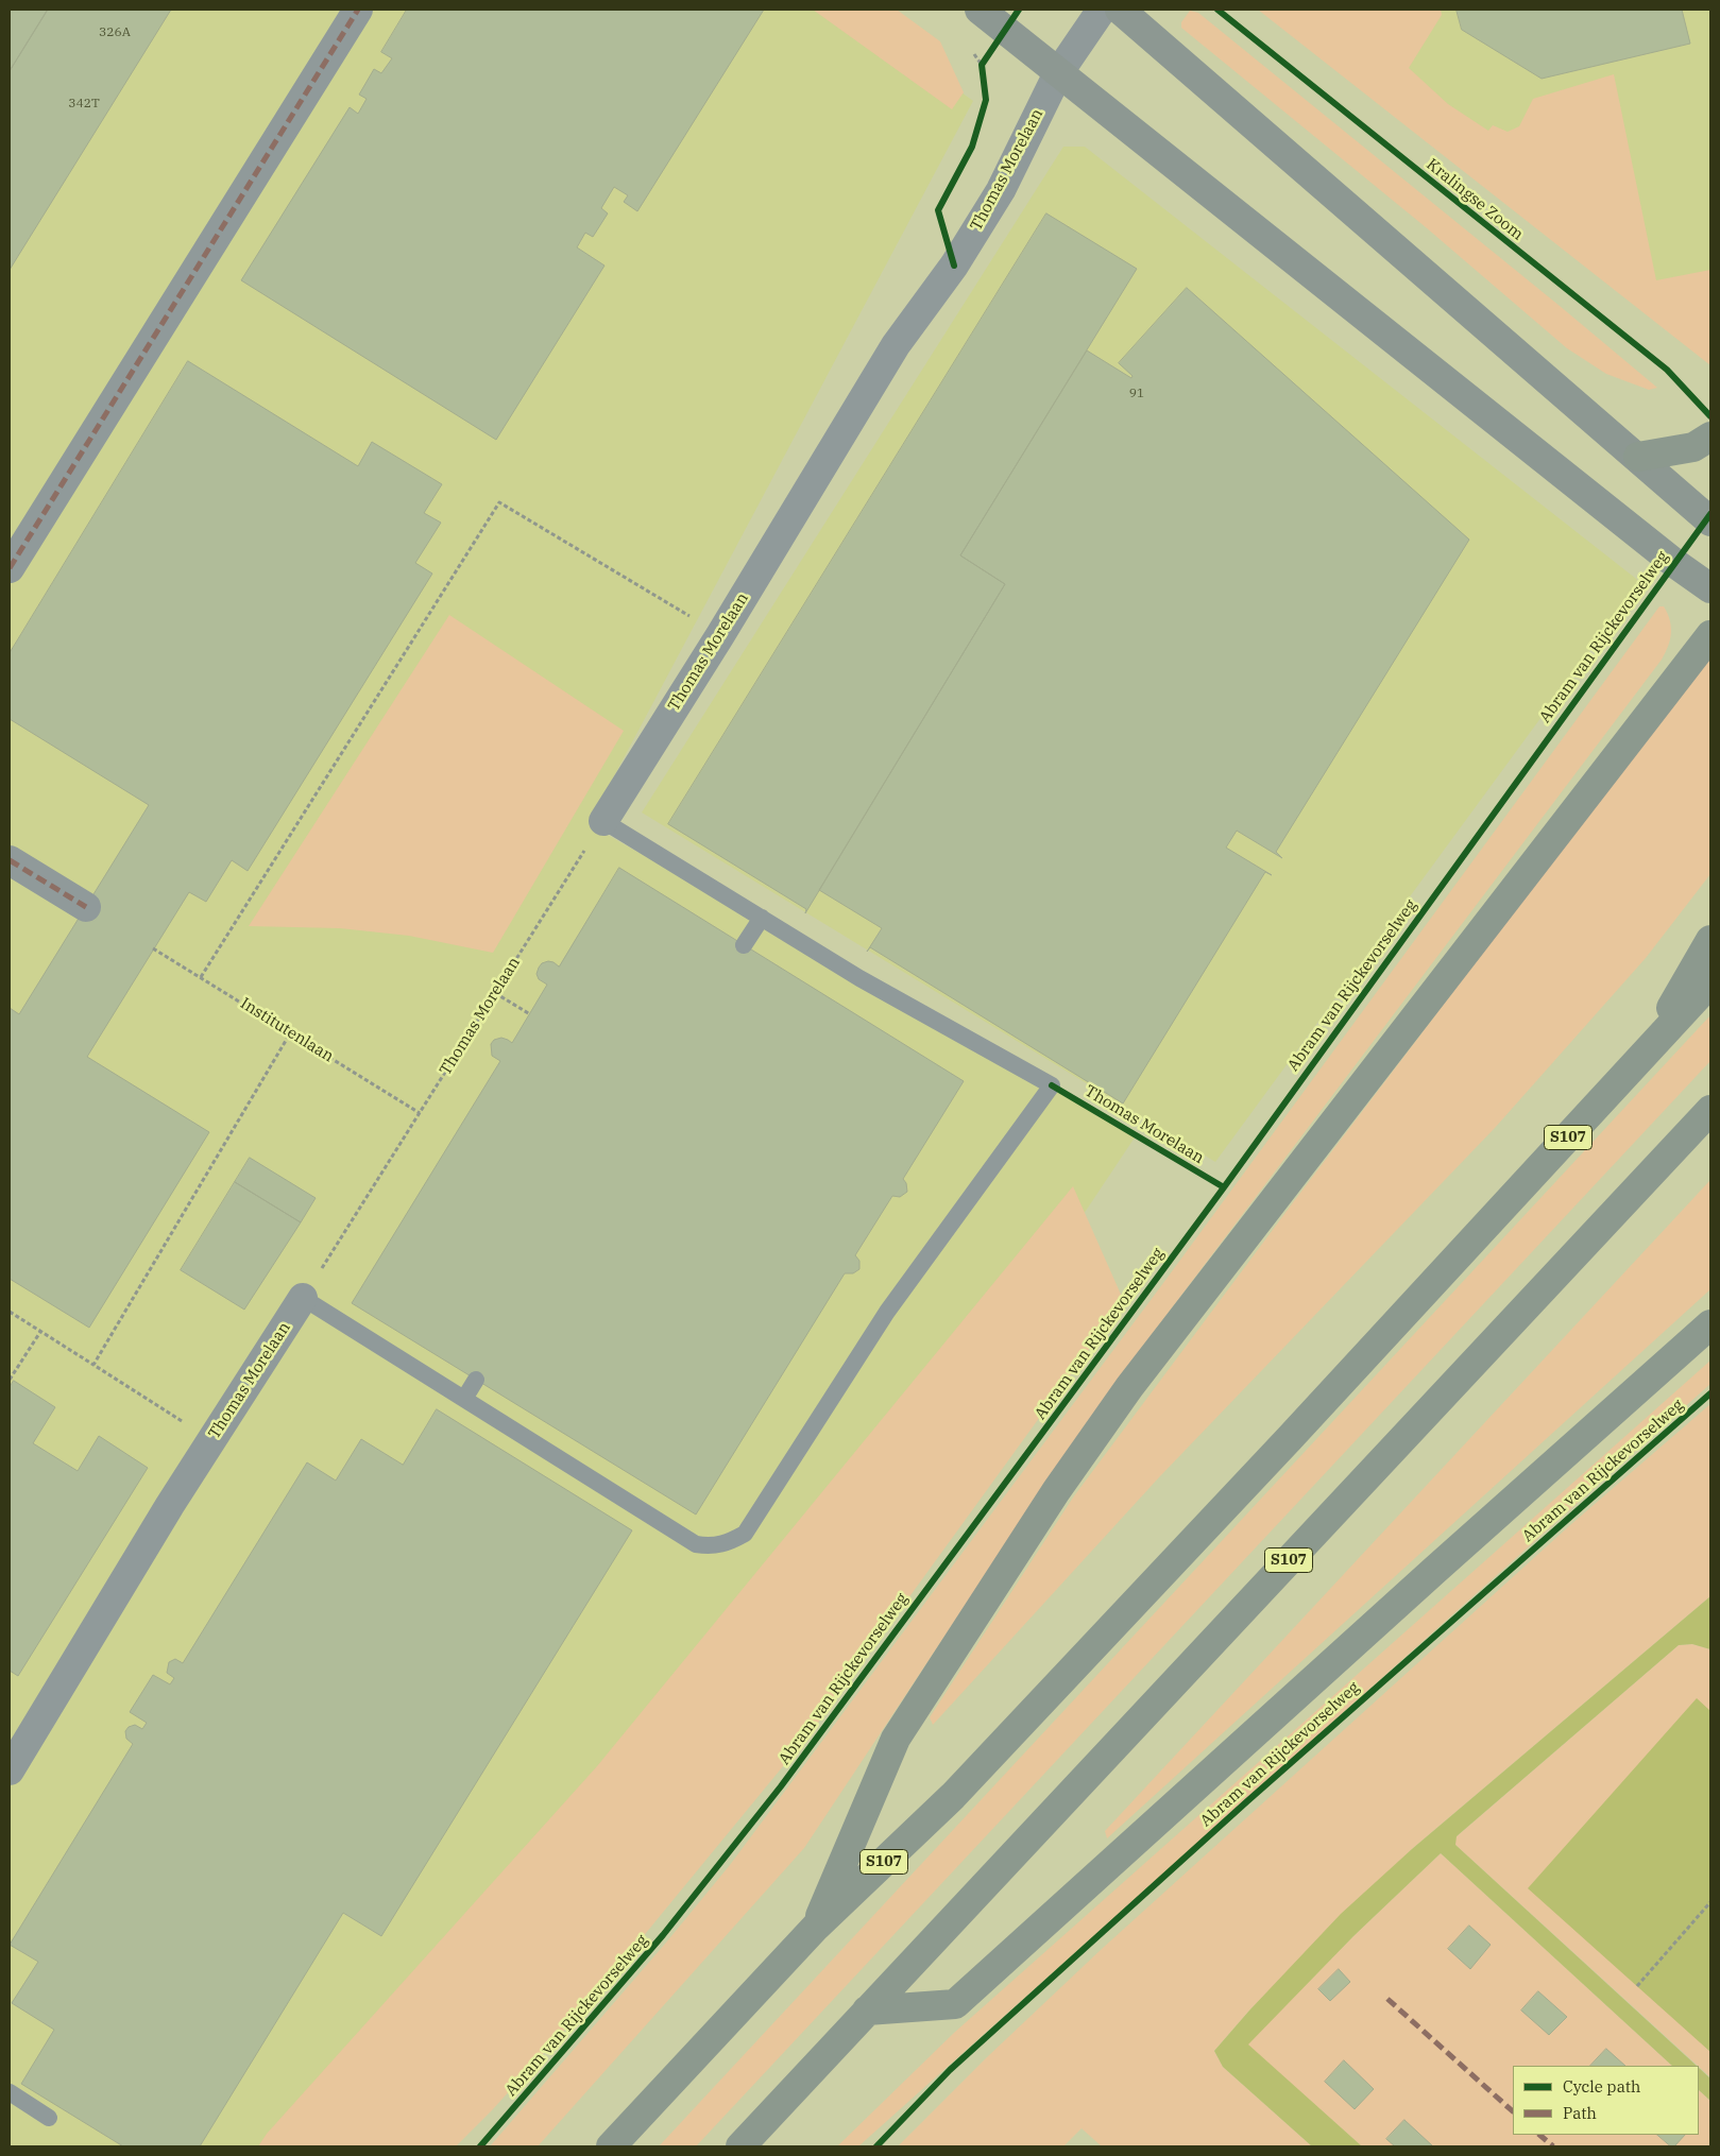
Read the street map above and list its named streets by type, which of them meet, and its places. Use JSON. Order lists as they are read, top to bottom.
{
  "streets": {
    "main road": ["S107"],
    "street": ["Thomas Morelaan"],
    "path": ["Institutenlaan"],
    "cycle path": ["Kralingse Zoom", "Abram van Rijckevorselweg"]
  },
  "crossings": [
    ["Thomas Morelaan", "Institutenlaan"]
  ],
  "house_numbers": ["326A", "342T", "91"],
  "legend": ["Cycle path", "Path"]
}
